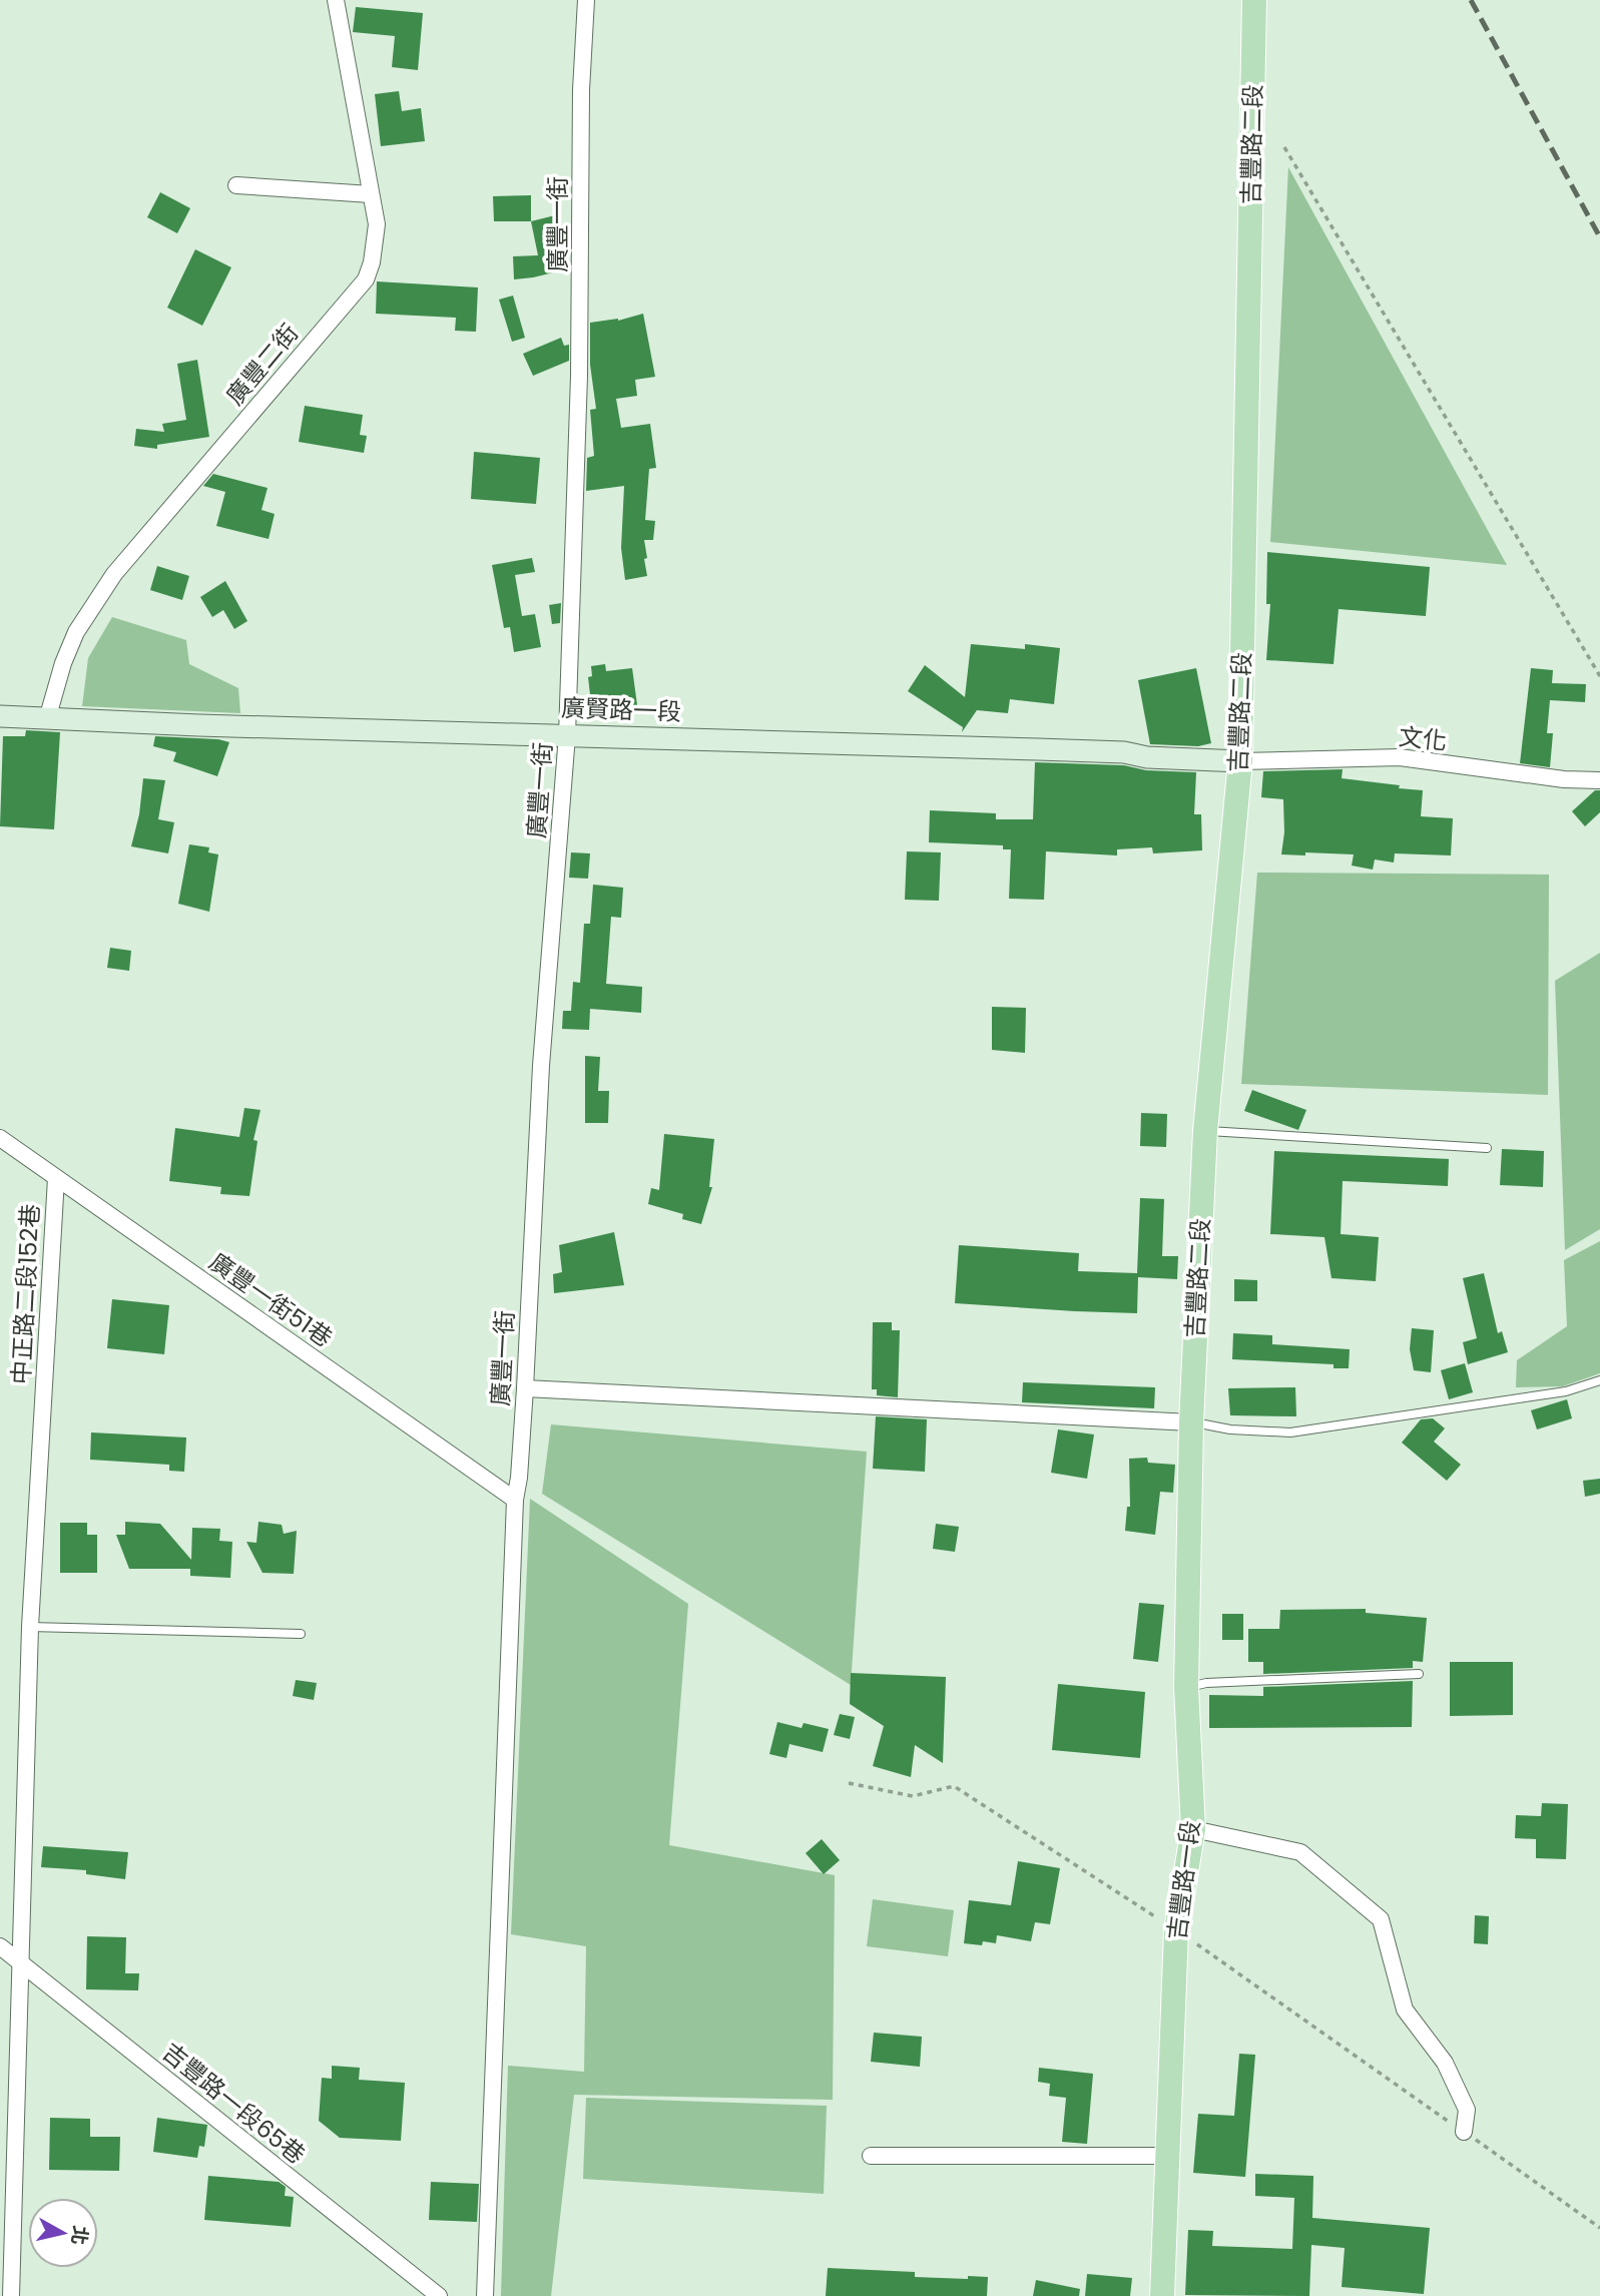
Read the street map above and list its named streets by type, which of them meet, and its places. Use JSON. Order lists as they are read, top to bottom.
{
  "streets": {
    "main road": ["吉豐路二段", "吉豐路一段"],
    "street": [
      "廣豐一街",
      "廣豐二街",
      "廣賢路一段",
      "文化",
      "中正路二段152巷",
      "廣豐一街51巷",
      "吉豐路一段65巷"
    ]
  },
  "crossings": [
    ["吉豐路二段", "廣賢路一段"],
    ["吉豐路二段", "文化"],
    ["吉豐路二段", "吉豐路一段"],
    ["廣豐一街", "廣賢路一段"],
    ["廣豐一街", "廣豐一街51巷"],
    ["廣豐二街", "廣賢路一段"],
    ["廣賢路一段", "文化"],
    ["中正路二段152巷", "廣豐一街51巷"],
    ["中正路二段152巷", "吉豐路一段65巷"]
  ],
  "north": "right"
}
